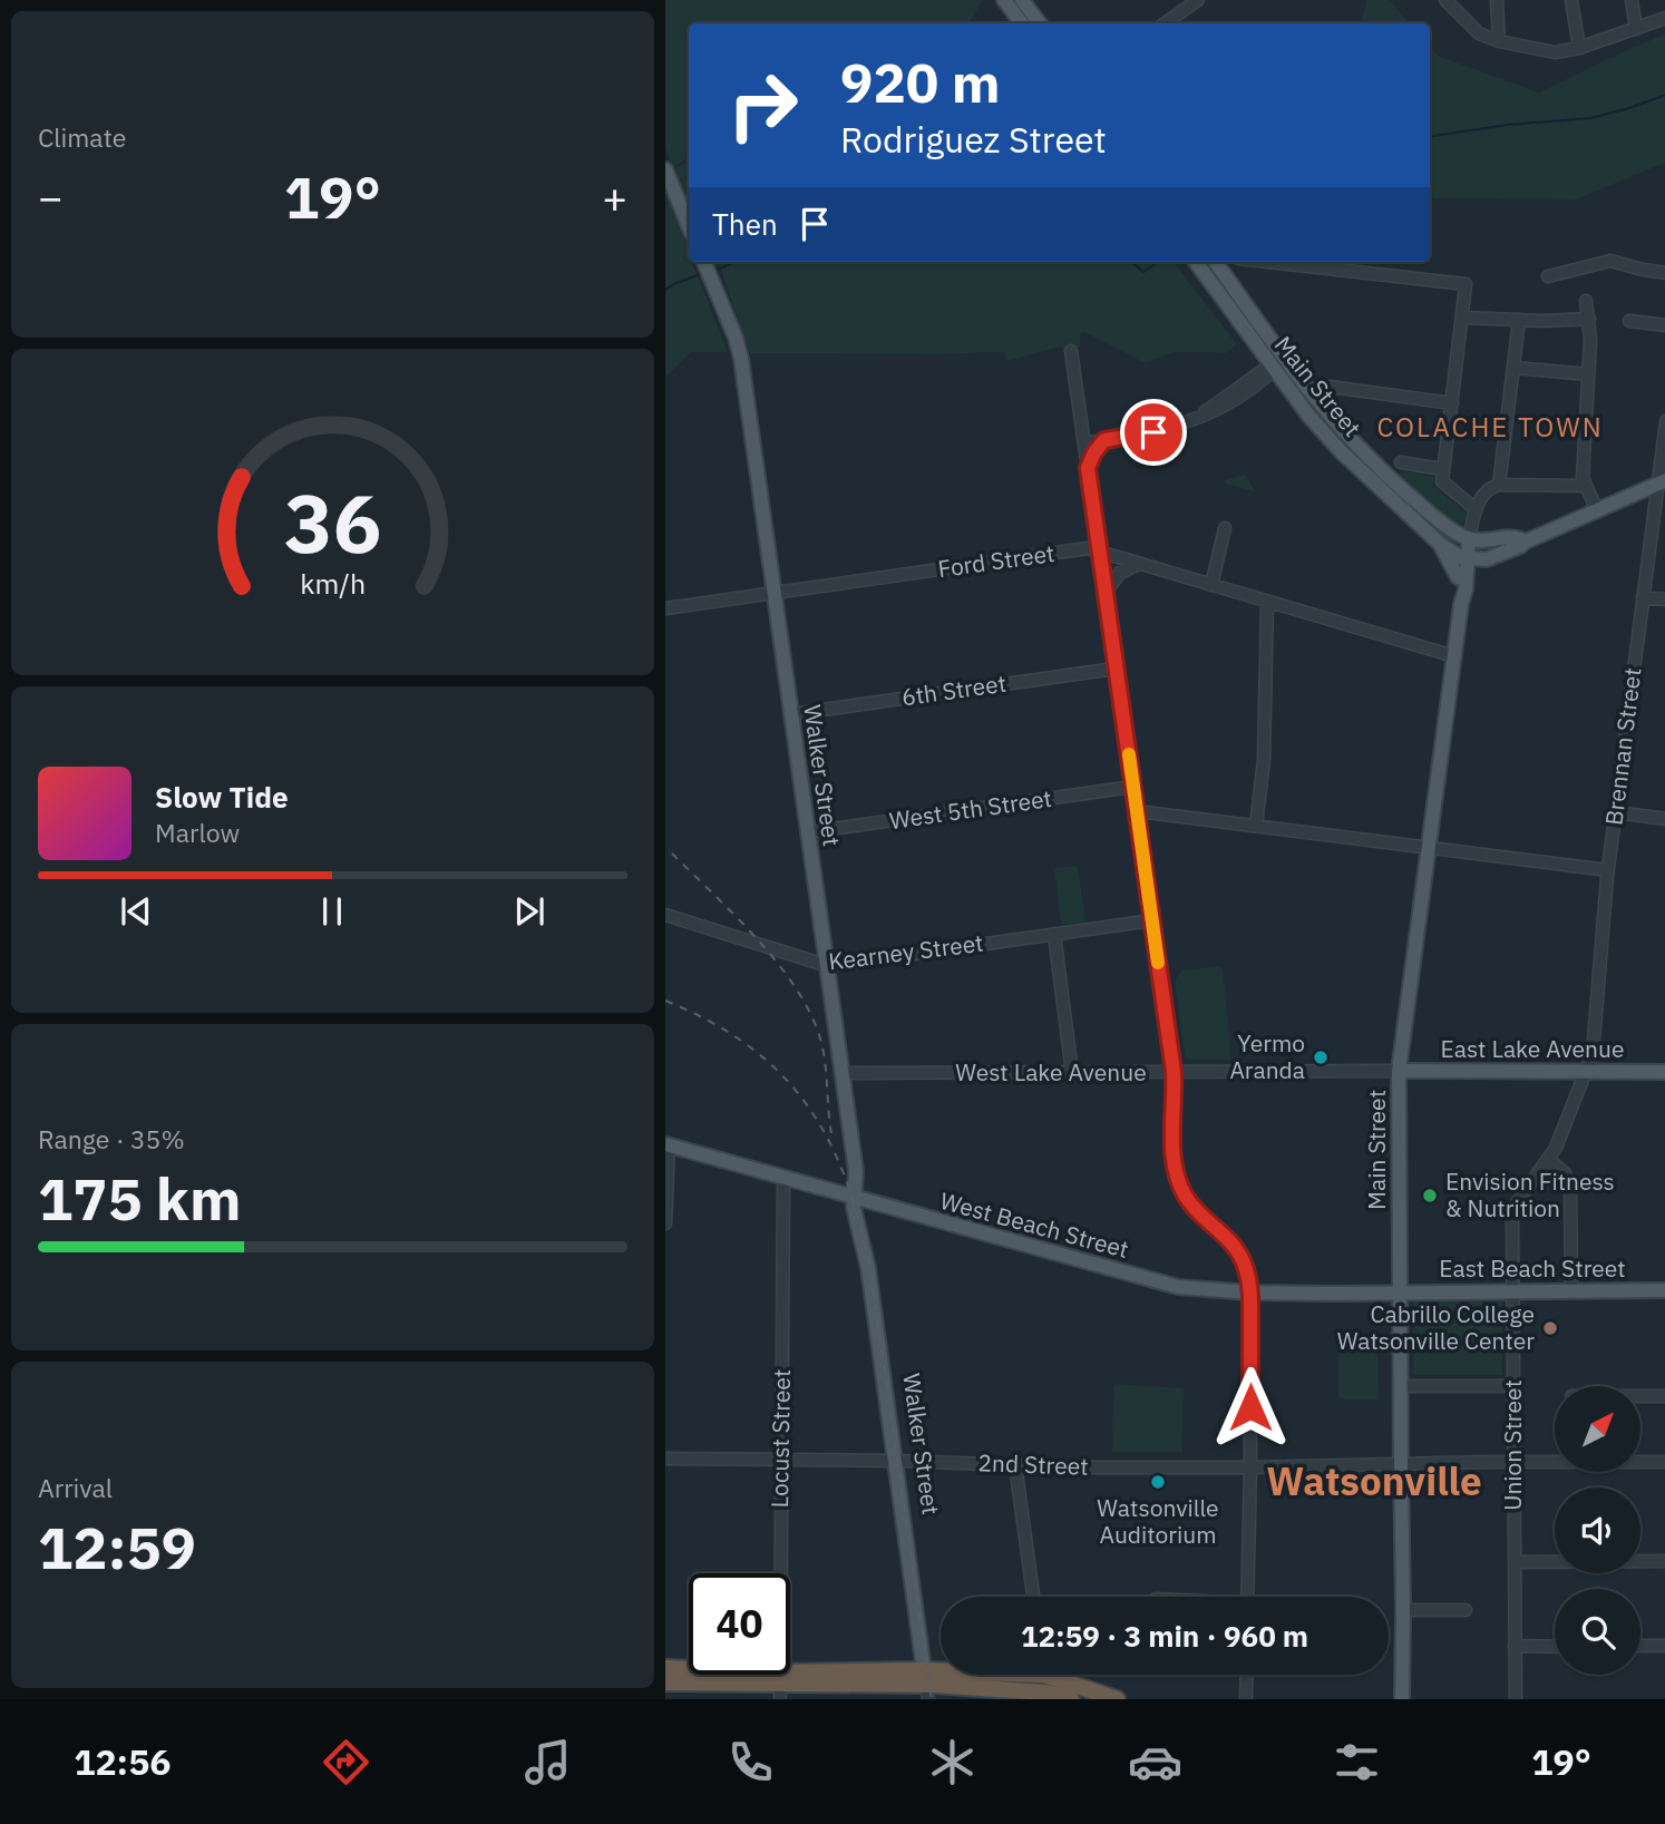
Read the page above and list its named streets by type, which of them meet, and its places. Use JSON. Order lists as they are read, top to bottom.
{
  "streets": {
    "main road": [
      "Main Street",
      "Walker Street",
      "East Lake Avenue",
      "West Beach Street",
      "East Beach Street"
    ],
    "street": [
      "Ford Street",
      "6th Street",
      "Brennan Street",
      "West 5th Street",
      "Kearney Street",
      "West Lake Avenue",
      "Locust Street",
      "Union Street",
      "2nd Street"
    ]
  },
  "crossings": [
    ["Main Street", "Ford Street"],
    ["Main Street", "East Lake Avenue"],
    ["Main Street", "West Lake Avenue"],
    ["Main Street", "West Beach Street"],
    ["Main Street", "East Beach Street"],
    ["Main Street", "2nd Street"],
    ["Ford Street", "Walker Street"],
    ["6th Street", "Walker Street"],
    ["Brennan Street", "East Lake Avenue"],
    ["Brennan Street", "Union Street"],
    ["Walker Street", "West 5th Street"],
    ["Walker Street", "Kearney Street"],
    ["Walker Street", "West Lake Avenue"],
    ["Walker Street", "West Beach Street"],
    ["Walker Street", "2nd Street"],
    ["East Lake Avenue", "West Lake Avenue"],
    ["East Lake Avenue", "Union Street"],
    ["West Beach Street", "East Beach Street"],
    ["West Beach Street", "Locust Street"],
    ["East Beach Street", "Union Street"],
    ["Locust Street", "2nd Street"],
    ["Union Street", "2nd Street"]
  ],
  "districts": ["COLACHE TOWN", "Watsonville"],
  "places": [
    "Yermo Aranda",
    "Envision Fitness & Nutrition",
    "Cabrillo College Watsonville Center",
    "Watsonville Auditorium"
  ],
  "north": "top right",
  "page": {
    "tile": [
      "Climate",
      ["Range · 35%", "175 km"],
      ["Arrival", "12:59"]
    ],
    "turn": ["920 m", "Rodriguez Street"],
    "heat": ["−", "19°", "+"],
    "then": "Then",
    "song": ["Slow Tide", "Marlow"],
    "limit": "40",
    "trip": "12:59 · 3 min · 960 m",
    "tabs": ["12:56", "19°"],
    "gauge": ["36", "km/h"]
  }
}
